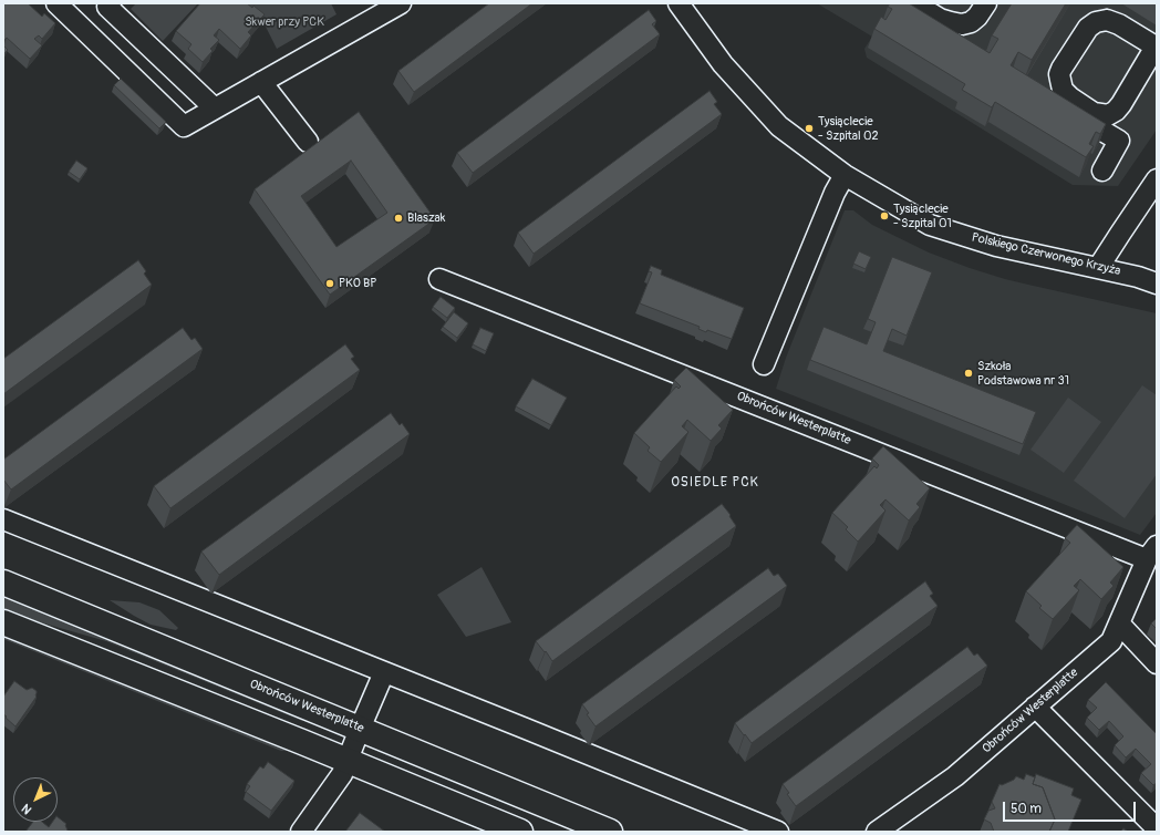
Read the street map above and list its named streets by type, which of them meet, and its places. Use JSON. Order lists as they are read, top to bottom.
{
  "streets": {
    "main road": ["Obrońców Westerplatte"],
    "street": ["Polskiego Czerwonego Krzyża"]
  },
  "districts": ["OSIEDLE PCK"],
  "parks": ["Skwer przy PCK"],
  "places": [
    "Tysiąclecie - Szpital 02",
    "Tysiąclecie - Szpital 01",
    "Blaszak",
    "PKO BP",
    "Szkoła Podstawowa nr 31"
  ],
  "scale_bar": "50 m",
  "north": "bottom left"
}
